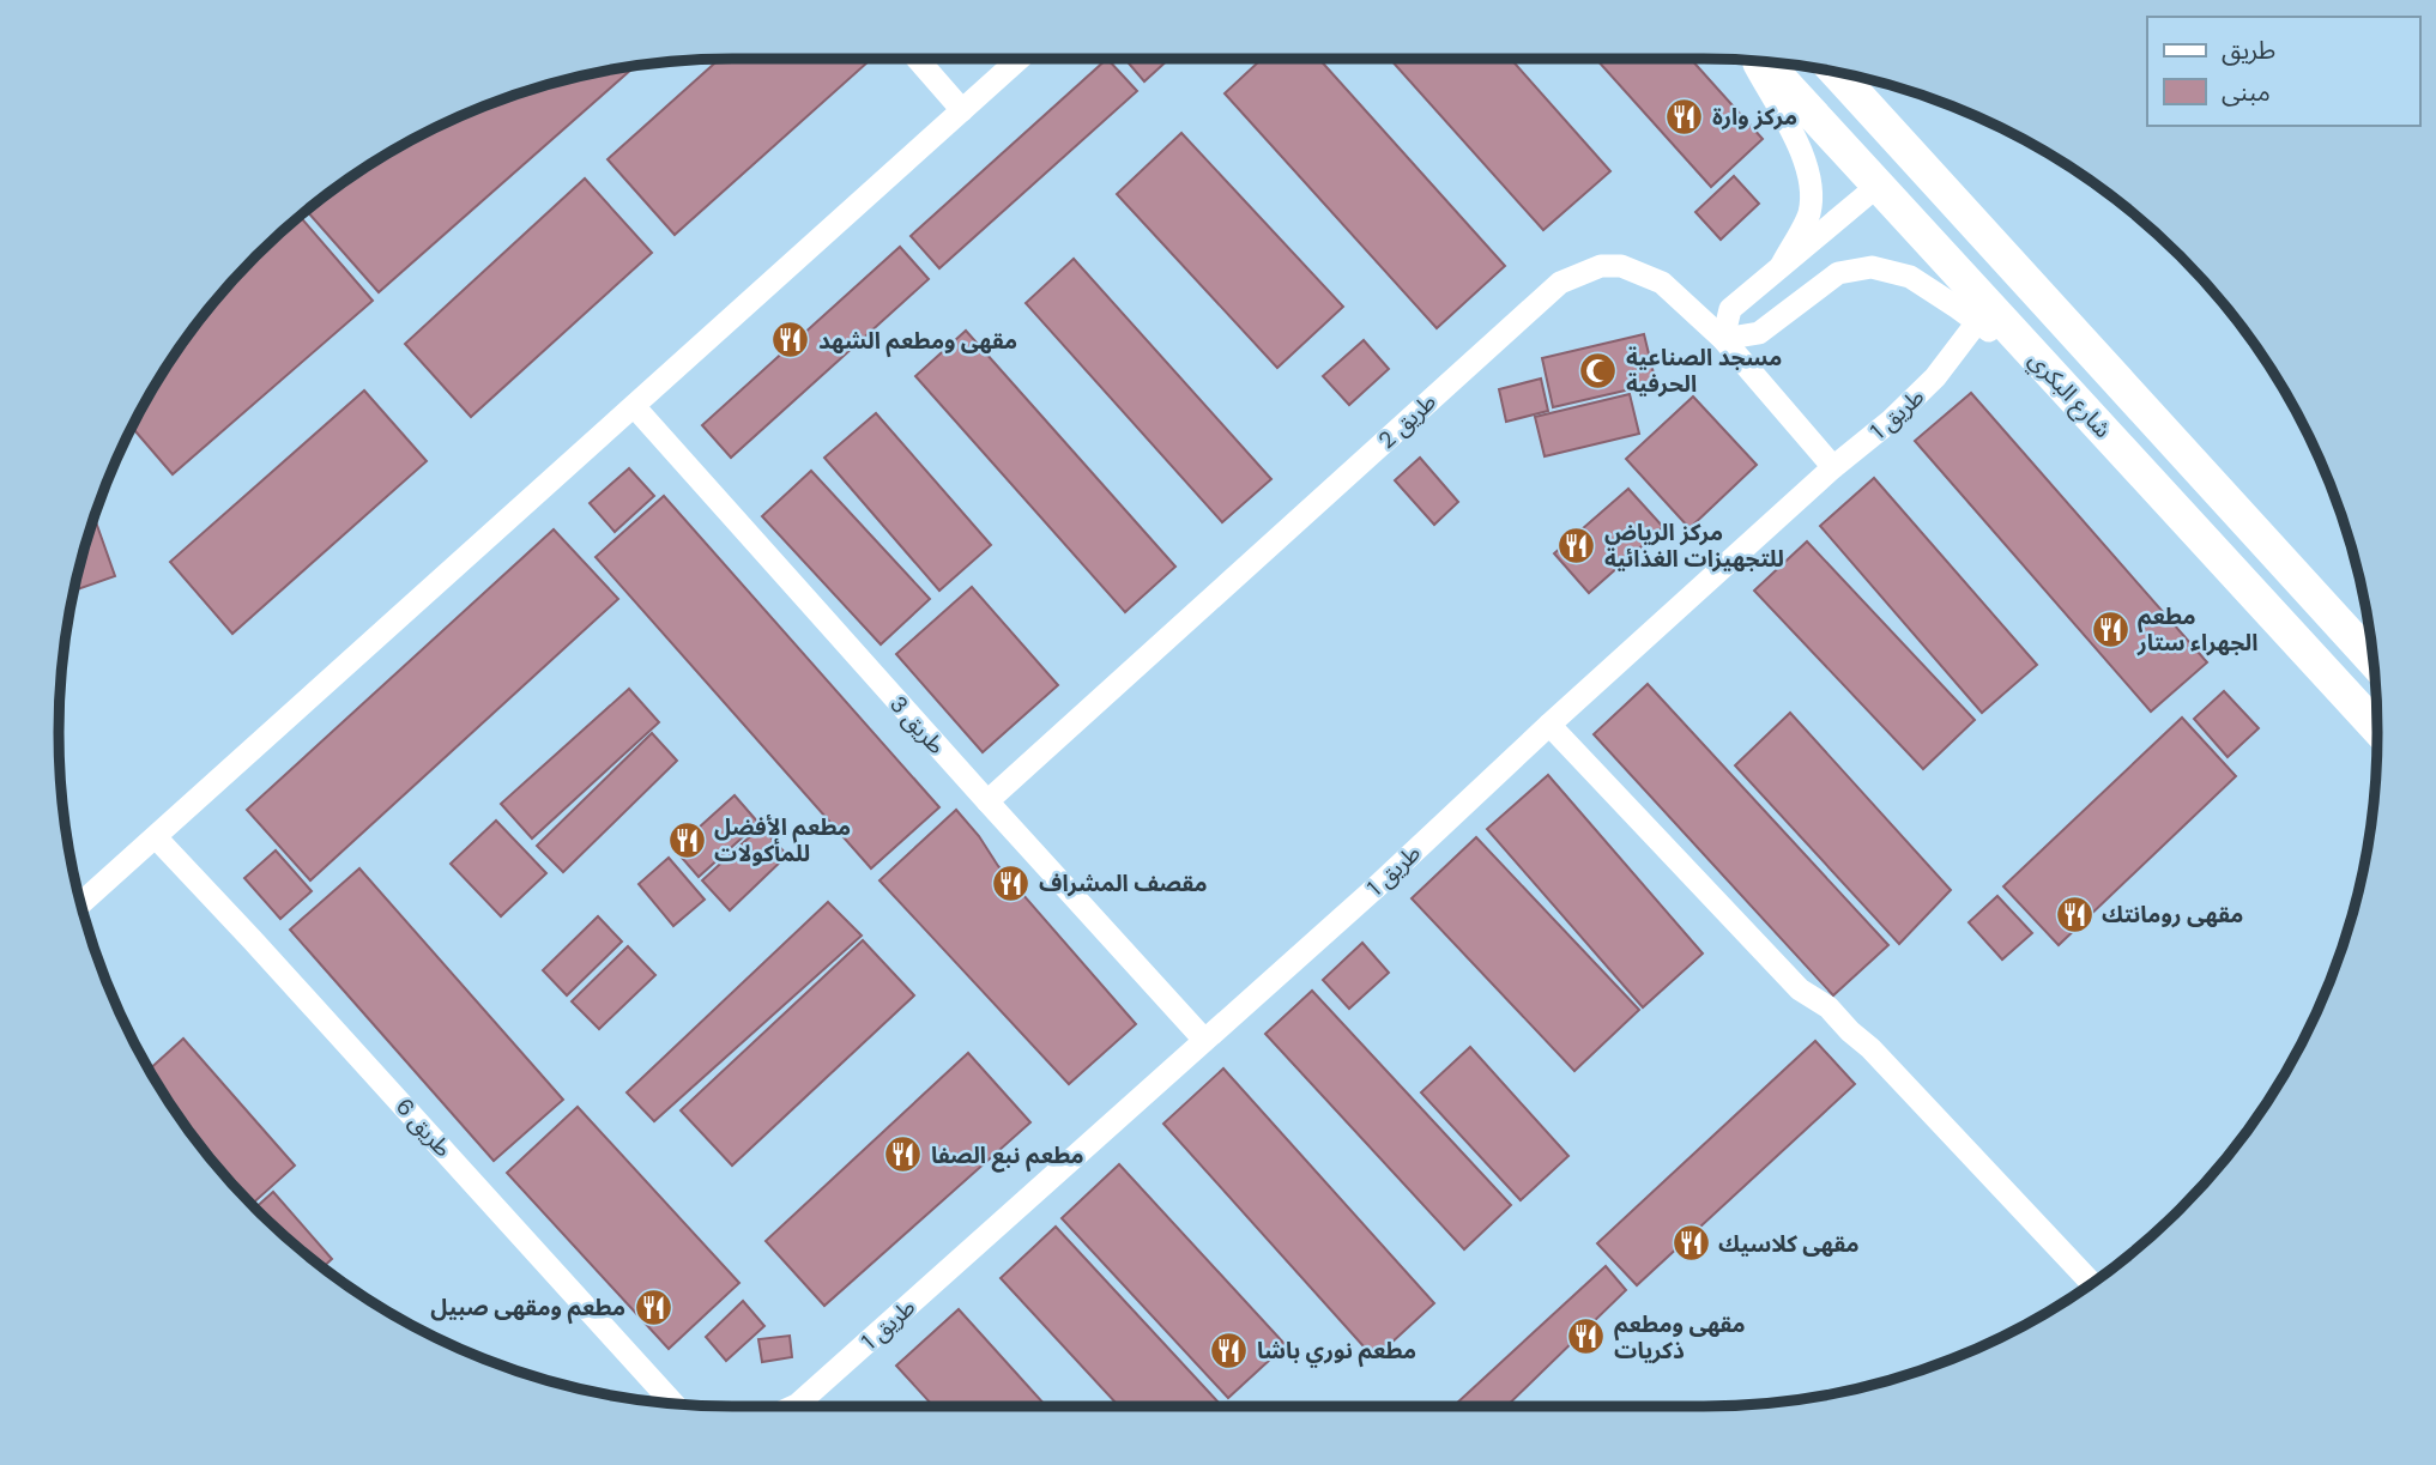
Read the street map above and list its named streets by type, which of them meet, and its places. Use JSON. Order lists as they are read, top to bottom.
{
  "streets": {
    "main road": ["شارع البكري"],
    "street": [
      "طريق 1",
      "طريق 2",
      "طريق 3",
      "طريق 6"
    ]
  },
  "crossings": [
    ["طريق 1", "طريق 2"],
    ["طريق 1", "طريق 3"],
    ["طريق 2", "طريق 3"]
  ],
  "places": {
    "restaurant": [
      "مركز وارة",
      "مقهى ومطعم الشهد",
      "مركز الرياض للتجهيزات الغذائية",
      "مطعم الجهراء ستار",
      "مطعم الأفضل للمأكولات",
      "مقصف المشراف",
      "مقهى رومانتك",
      "مطعم نبع الصفا",
      "مقهى كلاسيك",
      "مطعم ومقهى صبيل",
      "مقهى ومطعم ذكريات",
      "مطعم نوري باشا"
    ],
    "mosque": ["مسجد الصناعية الحرفية"]
  },
  "legend": ["طريق", "مبنى"]
}
